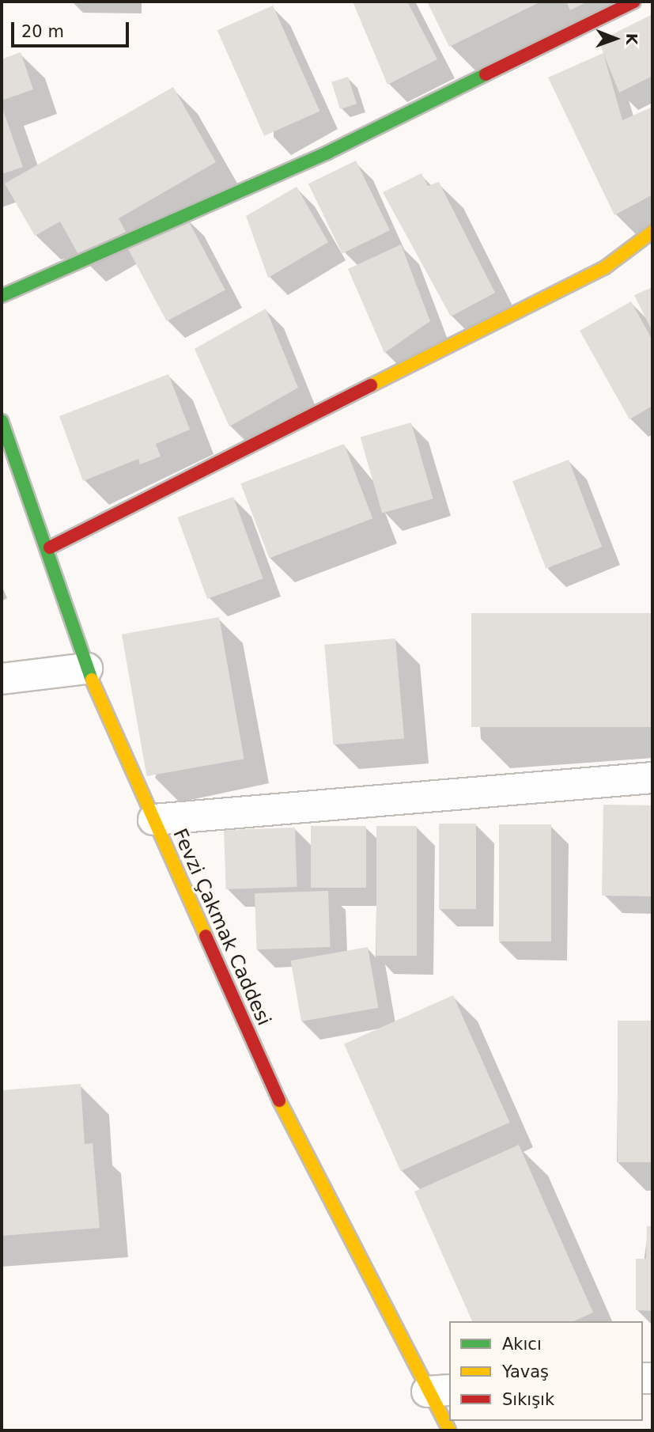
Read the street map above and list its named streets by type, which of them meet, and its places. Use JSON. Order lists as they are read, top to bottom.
{
  "streets": {
    "street": ["Fevzi Çakmak Caddesi"]
  },
  "legend": ["Akıcı", "Yavaş", "Sıkışık"],
  "scale_bar": "20 m",
  "north": "right"
}
